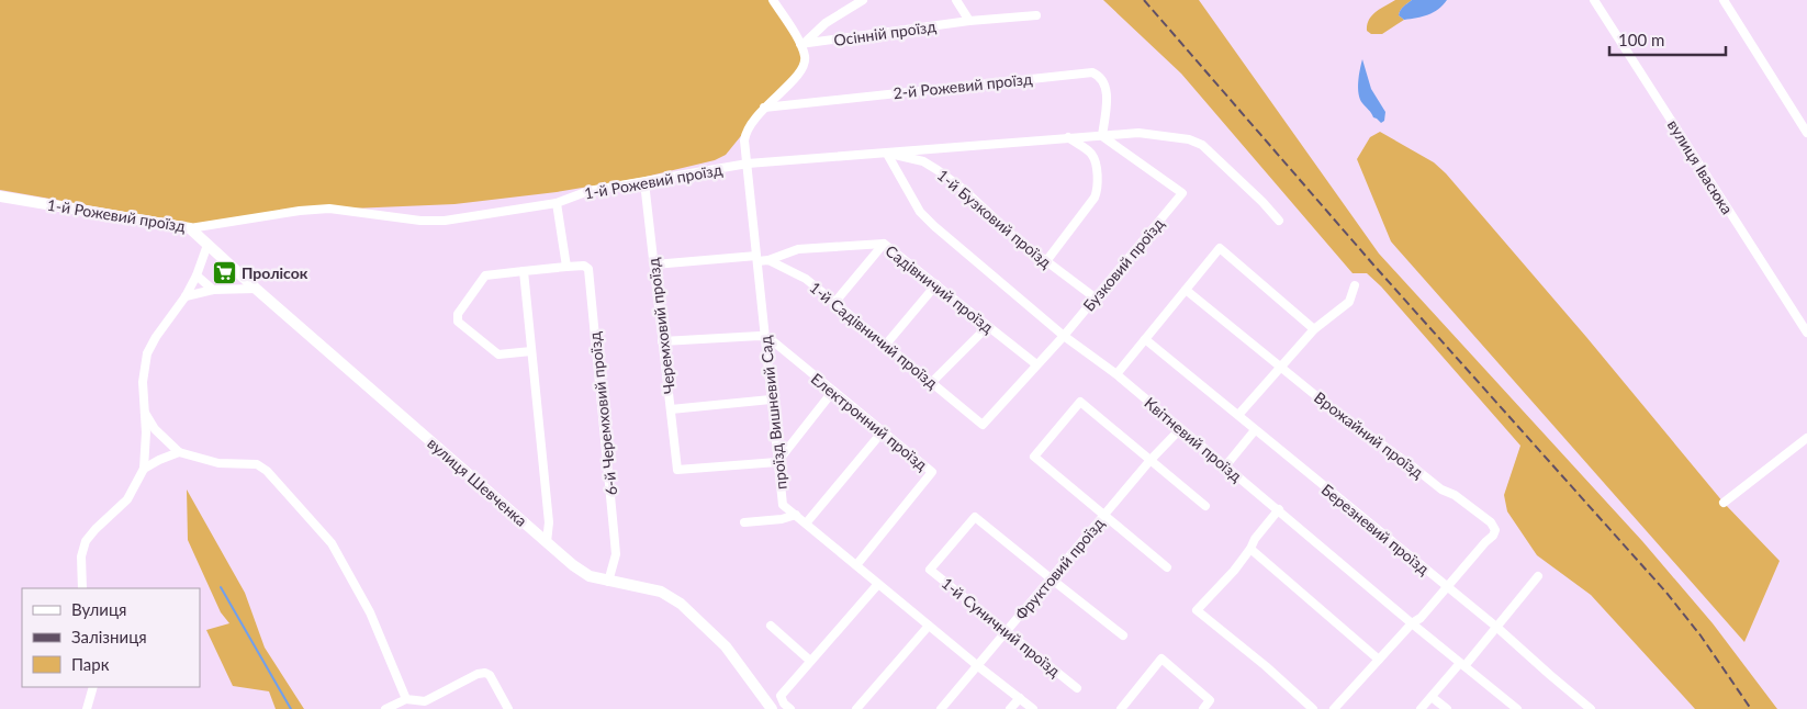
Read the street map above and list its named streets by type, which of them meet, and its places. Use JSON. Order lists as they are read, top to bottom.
{
  "streets": {
    "street": [
      "Осінній проїзд",
      "2-й Рожевий проїзд",
      "вулиця Івасюка",
      "1-й Рожевий проїзд",
      "1-й Бузковий проїзд",
      "Бузковий проїзд",
      "Садівничий проїзд",
      "Черемховий проїзд",
      "1-й Садівничий проїзд",
      "проїзд Вишневий Сад",
      "6-й Черемховий проїзд",
      "Електронний проїзд",
      "Врожайний проїзд",
      "Квітневий проїзд",
      "вулиця Шевченка",
      "Березневий проїзд",
      "Фруктовий проїзд",
      "1-й Суничний проїзд"
    ]
  },
  "crossings": [
    ["Осінній проїзд", "проїзд Вишневий Сад"],
    ["2-й Рожевий проїзд", "1-й Рожевий проїзд"],
    ["2-й Рожевий проїзд", "Бузковий проїзд"],
    ["2-й Рожевий проїзд", "проїзд Вишневий Сад"],
    ["1-й Рожевий проїзд", "1-й Бузковий проїзд"],
    ["1-й Рожевий проїзд", "Бузковий проїзд"],
    ["1-й Рожевий проїзд", "Черемховий проїзд"],
    ["1-й Рожевий проїзд", "проїзд Вишневий Сад"],
    ["1-й Рожевий проїзд", "Квітневий проїзд"],
    ["1-й Рожевий проїзд", "вулиця Шевченка"],
    ["1-й Бузковий проїзд", "Бузковий проїзд"],
    ["1-й Бузковий проїзд", "Квітневий проїзд"],
    ["Бузковий проїзд", "Садівничий проїзд"],
    ["Бузковий проїзд", "1-й Садівничий проїзд"],
    ["Бузковий проїзд", "Квітневий проїзд"],
    ["Садівничий проїзд", "1-й Садівничий проїзд"],
    ["Черемховий проїзд", "проїзд Вишневий Сад"],
    ["проїзд Вишневий Сад", "Електронний проїзд"],
    ["проїзд Вишневий Сад", "Фруктовий проїзд"],
    ["6-й Черемховий проїзд", "вулиця Шевченка"],
    ["Врожайний проїзд", "Березневий проїзд"],
    ["Квітневий проїзд", "Фруктовий проїзд"],
    ["Фруктовий проїзд", "1-й Суничний проїзд"]
  ],
  "places": {
    "supermarket": ["Пролісок"]
  },
  "legend": ["Вулиця", "Залізниця", "Парк"],
  "scale_bar": "100 m"
}
